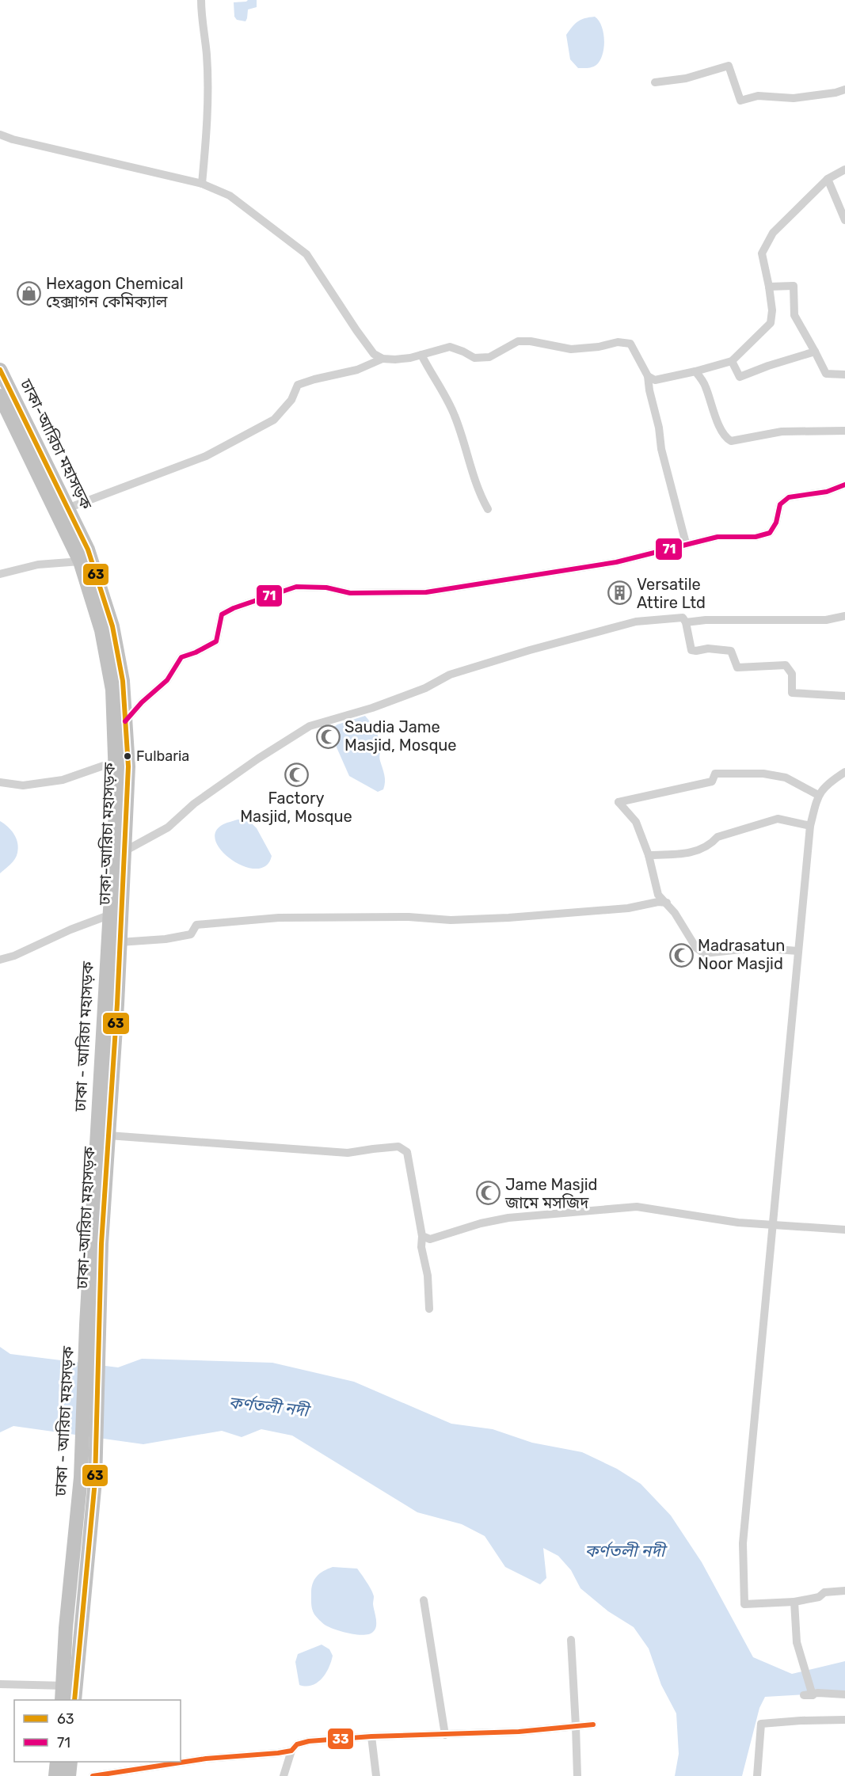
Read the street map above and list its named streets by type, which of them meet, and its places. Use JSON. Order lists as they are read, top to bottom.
{
  "streets": {
    "highway": ["ঢাকা-আরিচা মহাসড়ক", "ঢাকা - আরিচা মহাসড়ক"]
  },
  "crossings": [
    ["ঢাকা-আরিচা মহাসড়ক", "ঢাকা - আরিচা মহাসড়ক"]
  ],
  "water": ["কর্ণতলী নদী"],
  "places": {
    "shop": ["Hexagon Chemical হেক্সাগন কেমিক্যাল"],
    "building": ["Versatile Attire Ltd"],
    "mosque": [
      "Saudia Jame Masjid, Mosque",
      "Factory Masjid, Mosque",
      "Madrasatun Noor Masjid",
      "Jame Masjid জামে মসজিদ"
    ],
    "other": ["Fulbaria"]
  },
  "lines": ["transit line 63", "transit line 71", "transit line 33"],
  "legend": ["63", "71"]
}
